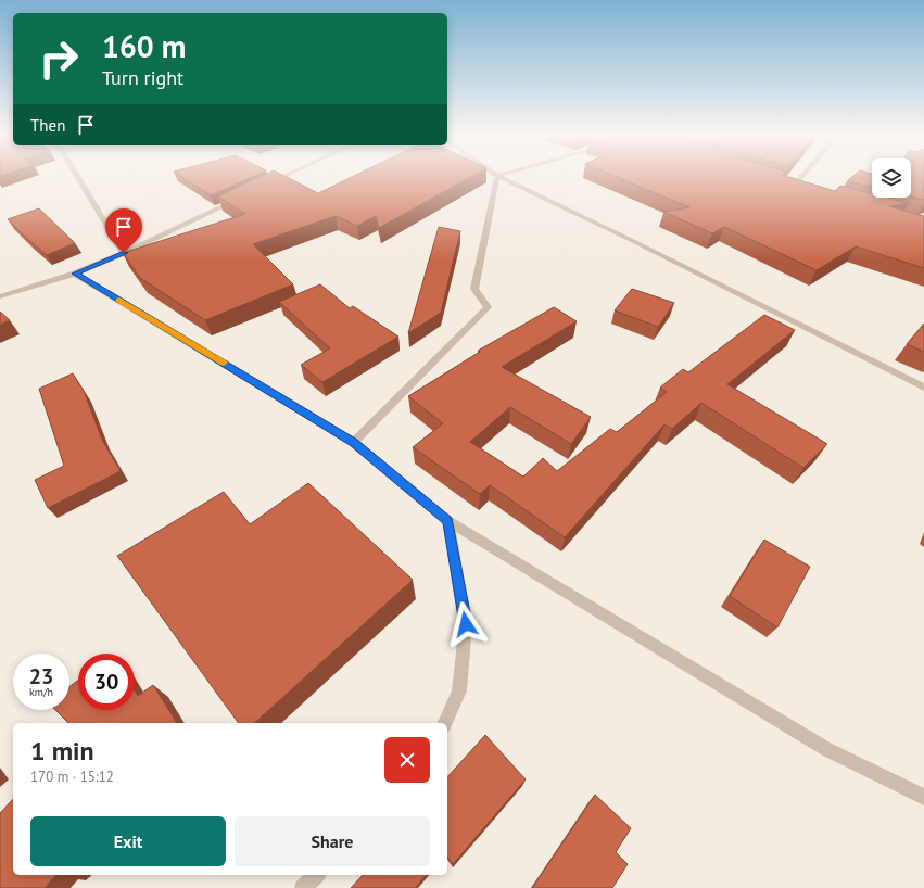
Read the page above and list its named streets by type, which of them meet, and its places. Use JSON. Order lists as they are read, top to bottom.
{
  "page": {
    "turn": ["160 m", "Turn right"],
    "then": "Then",
    "speed": "23 km/h",
    "limit": "30",
    "heading": ["1 min", "170 m · 15:12"],
    "buttons": ["Exit", "Share"]
  }
}
